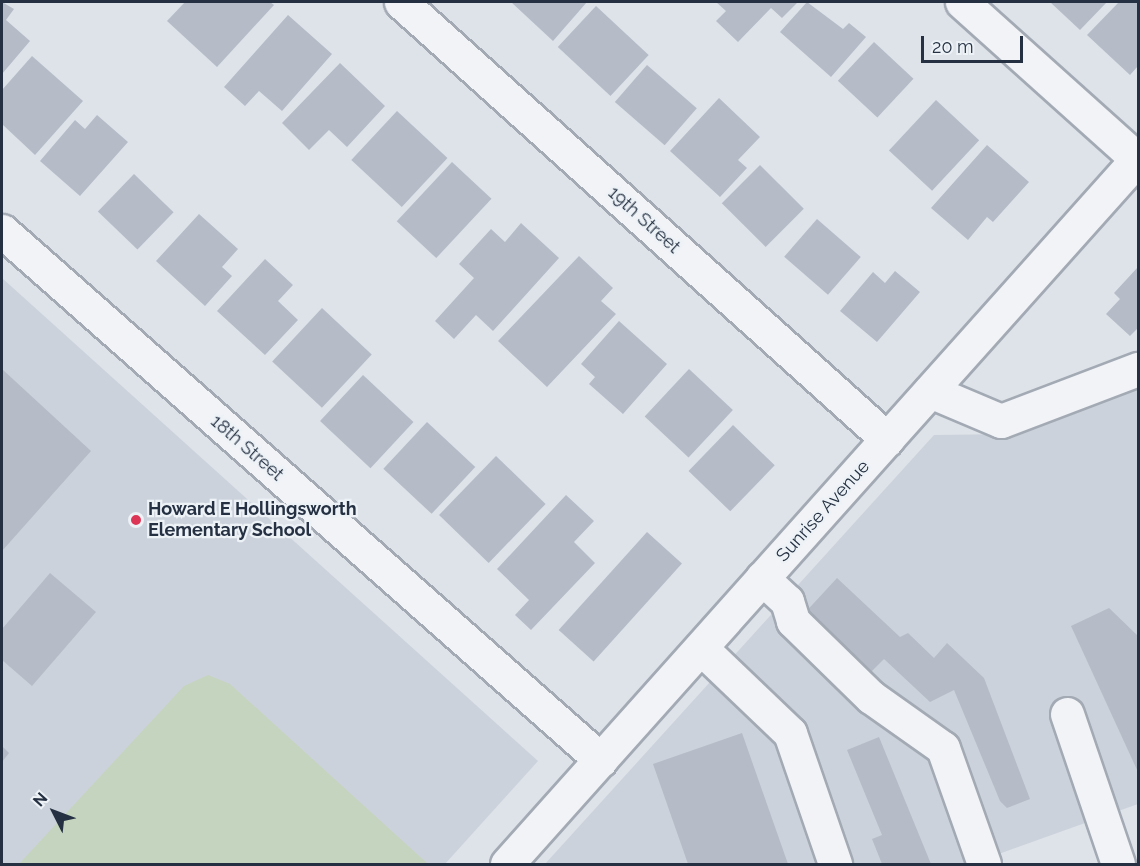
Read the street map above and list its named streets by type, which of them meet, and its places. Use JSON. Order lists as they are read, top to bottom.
{
  "streets": {
    "street": ["19th Street", "18th Street", "Sunrise Avenue"]
  },
  "crossings": [
    ["19th Street", "Sunrise Avenue"],
    ["18th Street", "Sunrise Avenue"]
  ],
  "places": ["Howard E Hollingsworth Elementary School"],
  "scale_bar": "20 m",
  "north": "top left"
}
